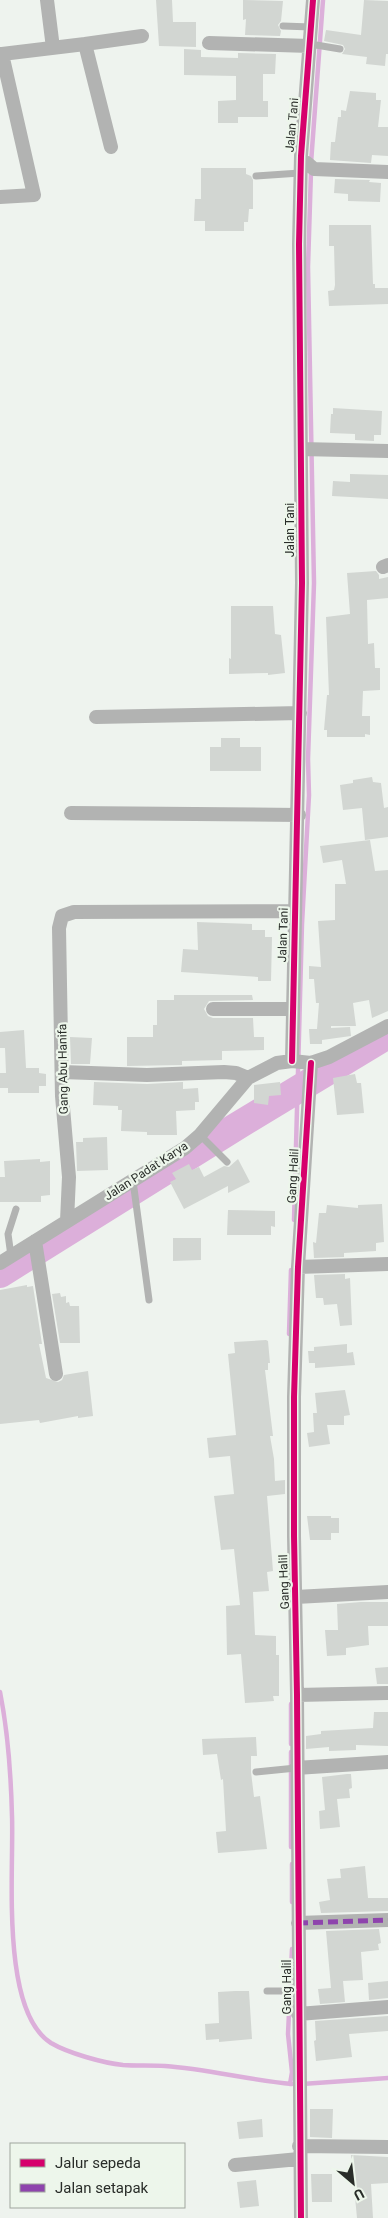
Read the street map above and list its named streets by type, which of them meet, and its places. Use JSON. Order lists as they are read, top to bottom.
{
  "streets": {
    "street": [
      "Jalan Tani",
      "Gang Abu Hanifa",
      "Jalan Padat Karya",
      "Gang Halil"
    ]
  },
  "crossings": [
    ["Jalan Tani", "Gang Abu Hanifa"],
    ["Jalan Tani", "Jalan Padat Karya"],
    ["Jalan Tani", "Gang Halil"],
    ["Gang Abu Hanifa", "Jalan Padat Karya"],
    ["Jalan Padat Karya", "Gang Halil"]
  ],
  "legend": ["Jalur sepeda", "Jalan setapak"],
  "north": "bottom right"
}
